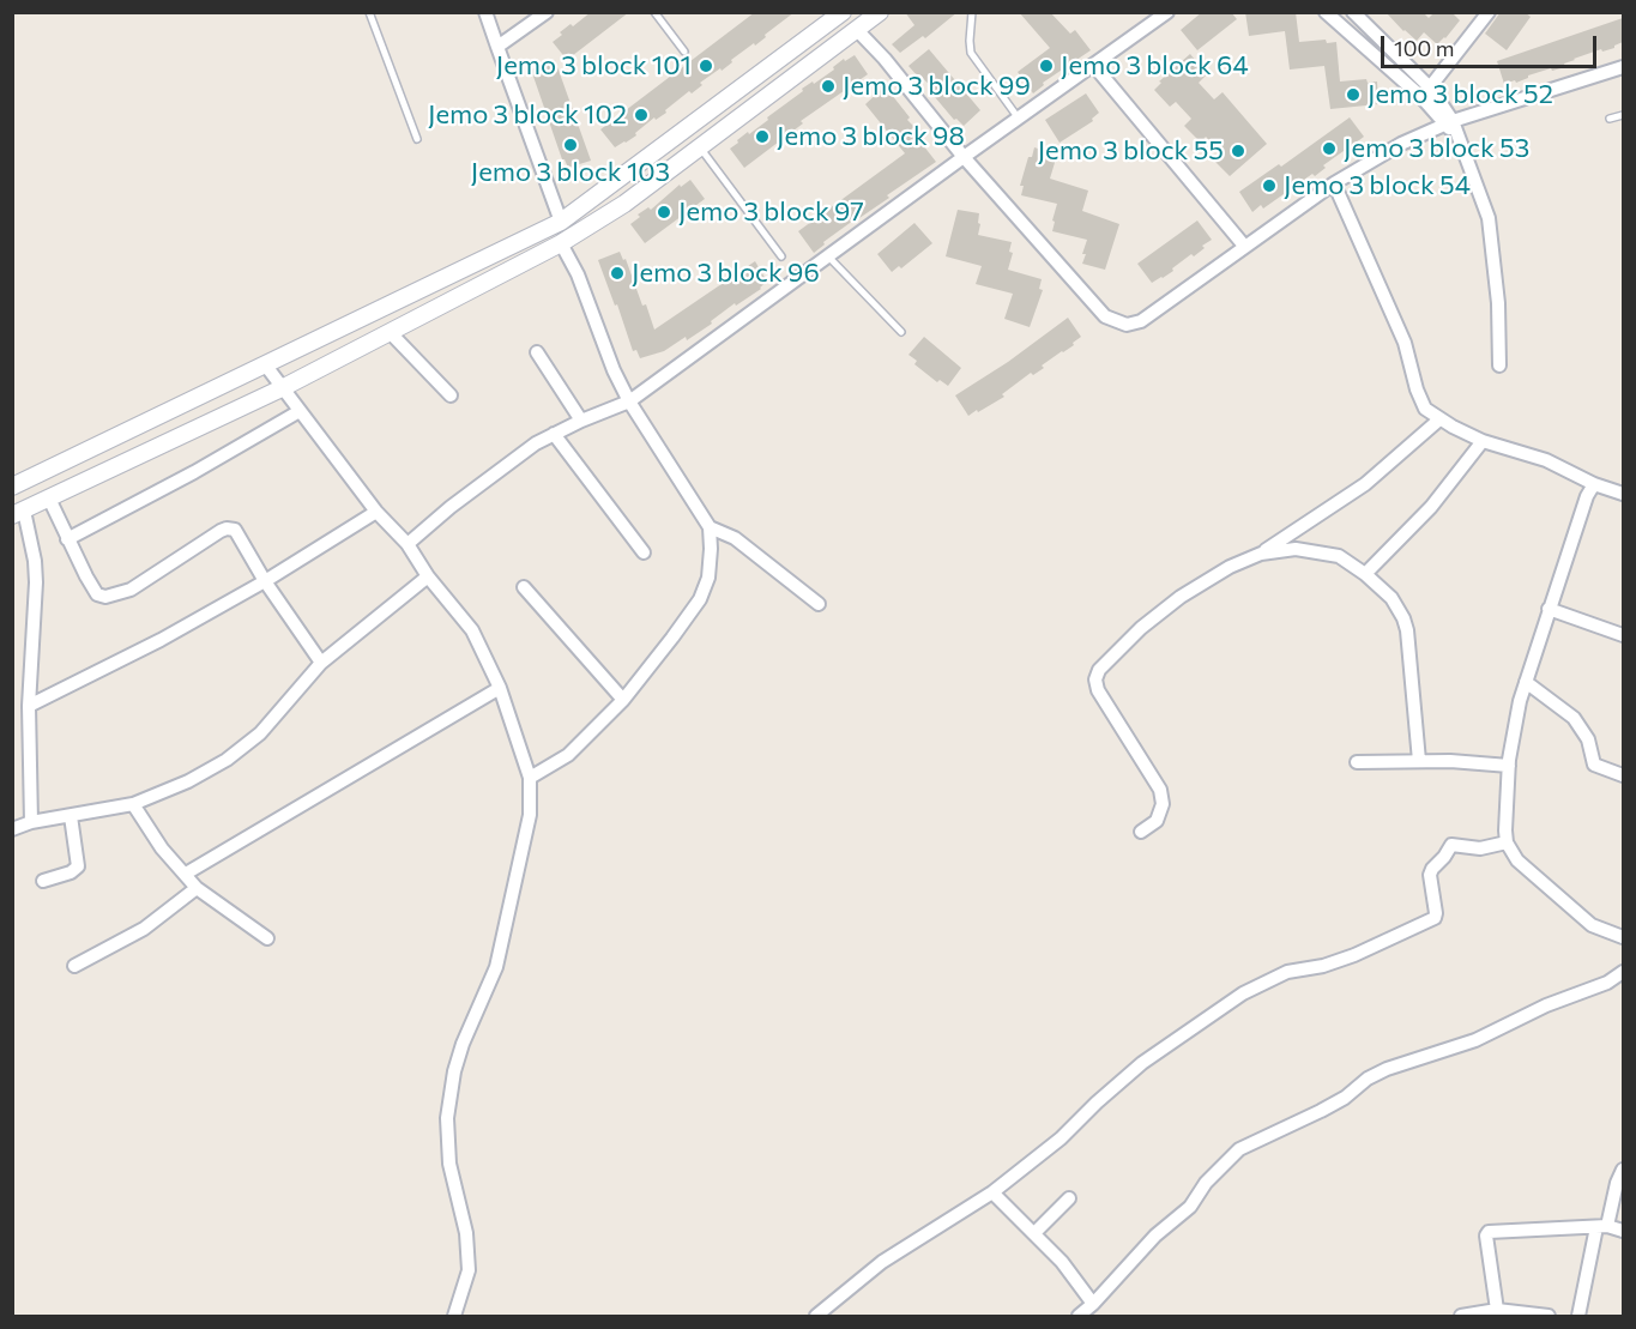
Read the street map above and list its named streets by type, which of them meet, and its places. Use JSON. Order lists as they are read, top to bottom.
{
  "places": [
    "Jemo 3 block 101",
    "Jemo 3 block 64",
    "Jemo 3 block 99",
    "Jemo 3 block 52",
    "Jemo 3 block 102",
    "Jemo 3 block 98",
    "Jemo 3 block 103",
    "Jemo 3 block 53",
    "Jemo 3 block 55",
    "Jemo 3 block 54",
    "Jemo 3 block 97",
    "Jemo 3 block 96"
  ],
  "scale_bar": "100 m"
}
